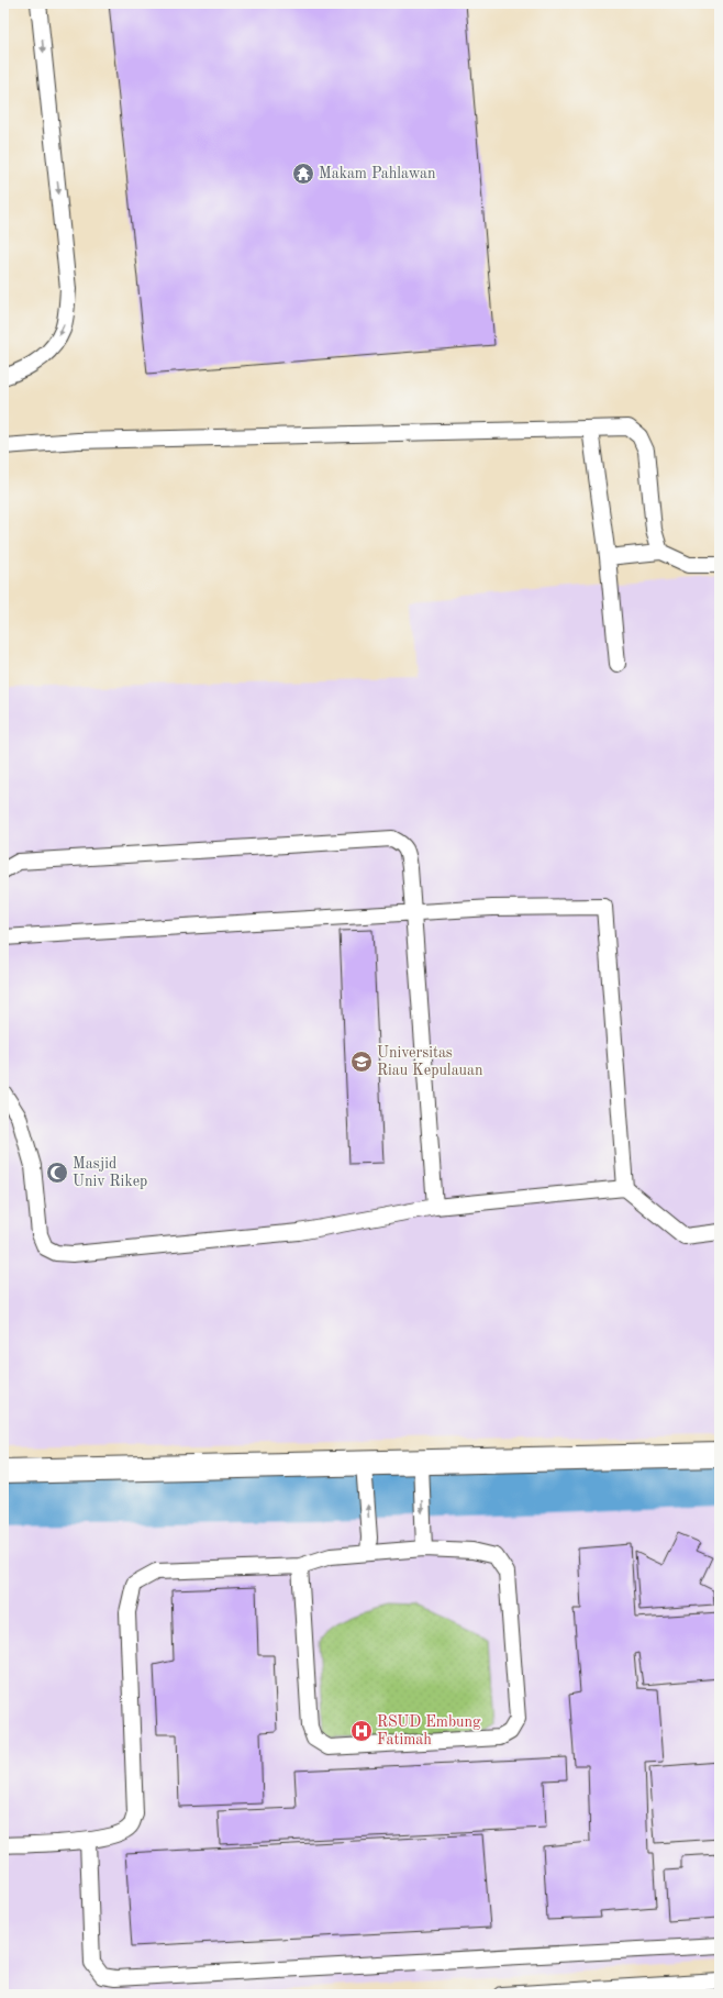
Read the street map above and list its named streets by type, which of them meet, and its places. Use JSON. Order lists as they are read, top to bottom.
{
  "places": {
    "temple": ["Makam Pahlawan"],
    "school or university": ["Universitas Riau Kepulauan"],
    "mosque": ["Masjid Univ Rikep"],
    "hospital": ["RSUD Embung Fatimah"]
  }
}
